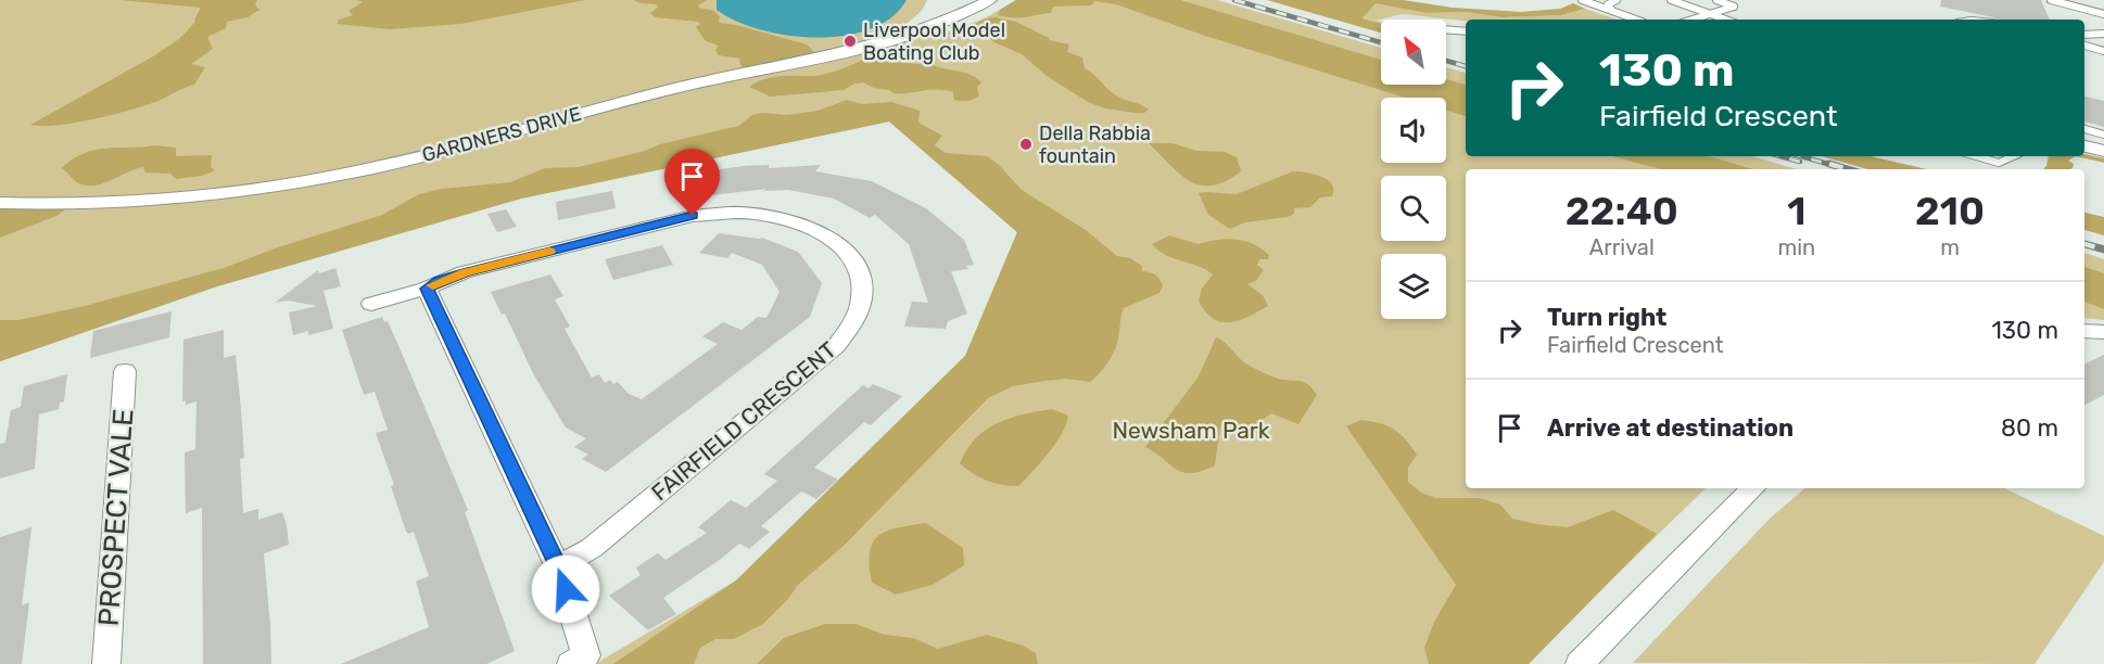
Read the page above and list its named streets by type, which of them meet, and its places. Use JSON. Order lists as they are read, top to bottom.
{
  "streets": {
    "street": ["GARDNERS DRIVE", "FAIRFIELD CRESCENT", "PROSPECT VALE"]
  },
  "parks": ["Newsham Park"],
  "places": ["Liverpool Model Boating Club", "Della Rabbia fountain"],
  "north": "top left",
  "page": {
    "turn": ["130 m", "Fairfield Crescent"],
    "eta": [
      "22:40",
      "Arrival",
      "1",
      "min",
      "210",
      "m"
    ],
    "list": [
      {
        "name": "Turn right",
        "note": "Fairfield Crescent",
        "value": "130 m"
      },
      {
        "name": "Arrive at destination",
        "value": "80 m"
      }
    ]
  }
}
